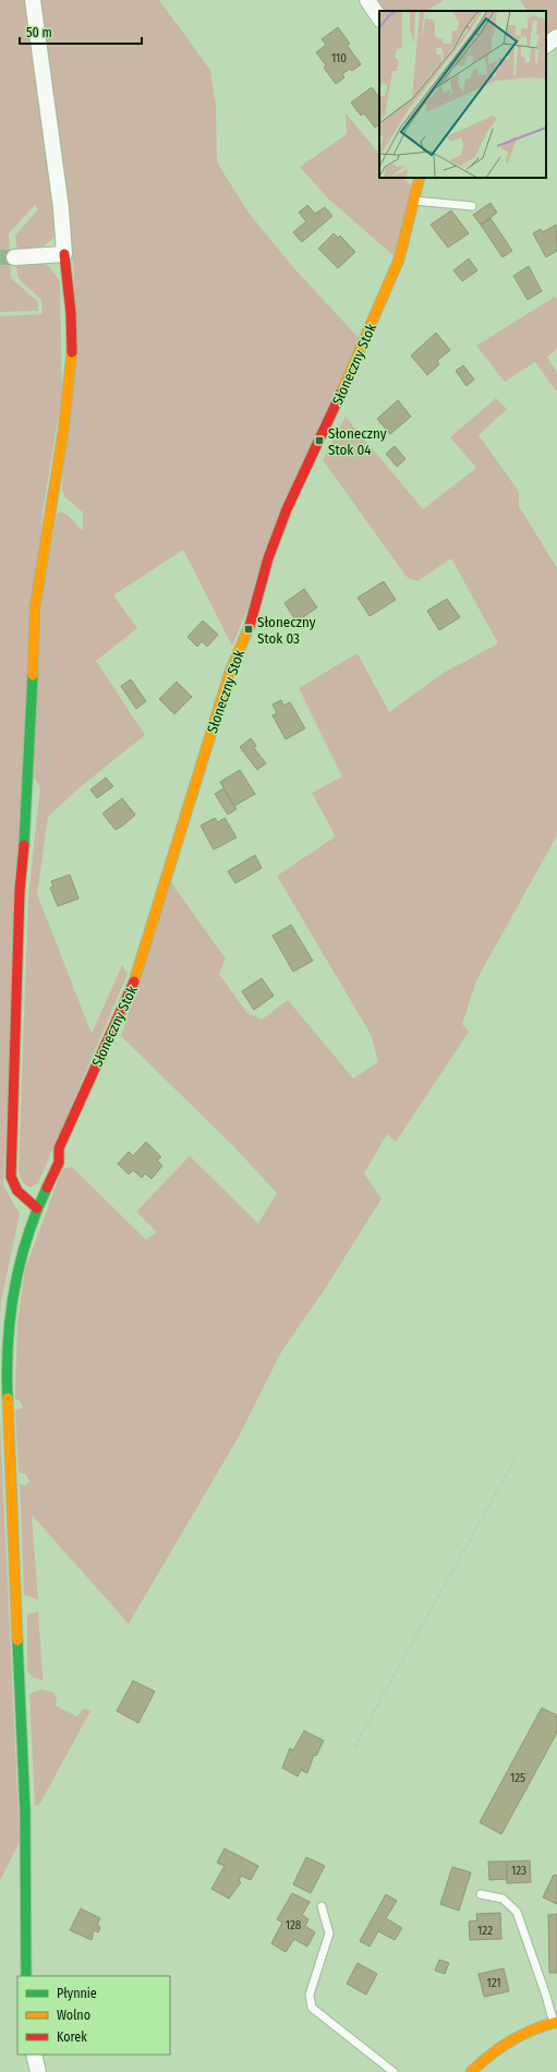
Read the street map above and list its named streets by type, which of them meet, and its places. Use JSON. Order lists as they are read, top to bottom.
{
  "streets": {
    "street": ["Słoneczny Stok"]
  },
  "places": {
    "transit": ["Słoneczny Stok 04", "Słoneczny Stok 03"]
  },
  "house_numbers": [
    "110",
    "125",
    "123",
    "128",
    "122",
    "121"
  ],
  "legend": ["Płynnie", "Wolno", "Korek"],
  "scale_bar": "50 m"
}
